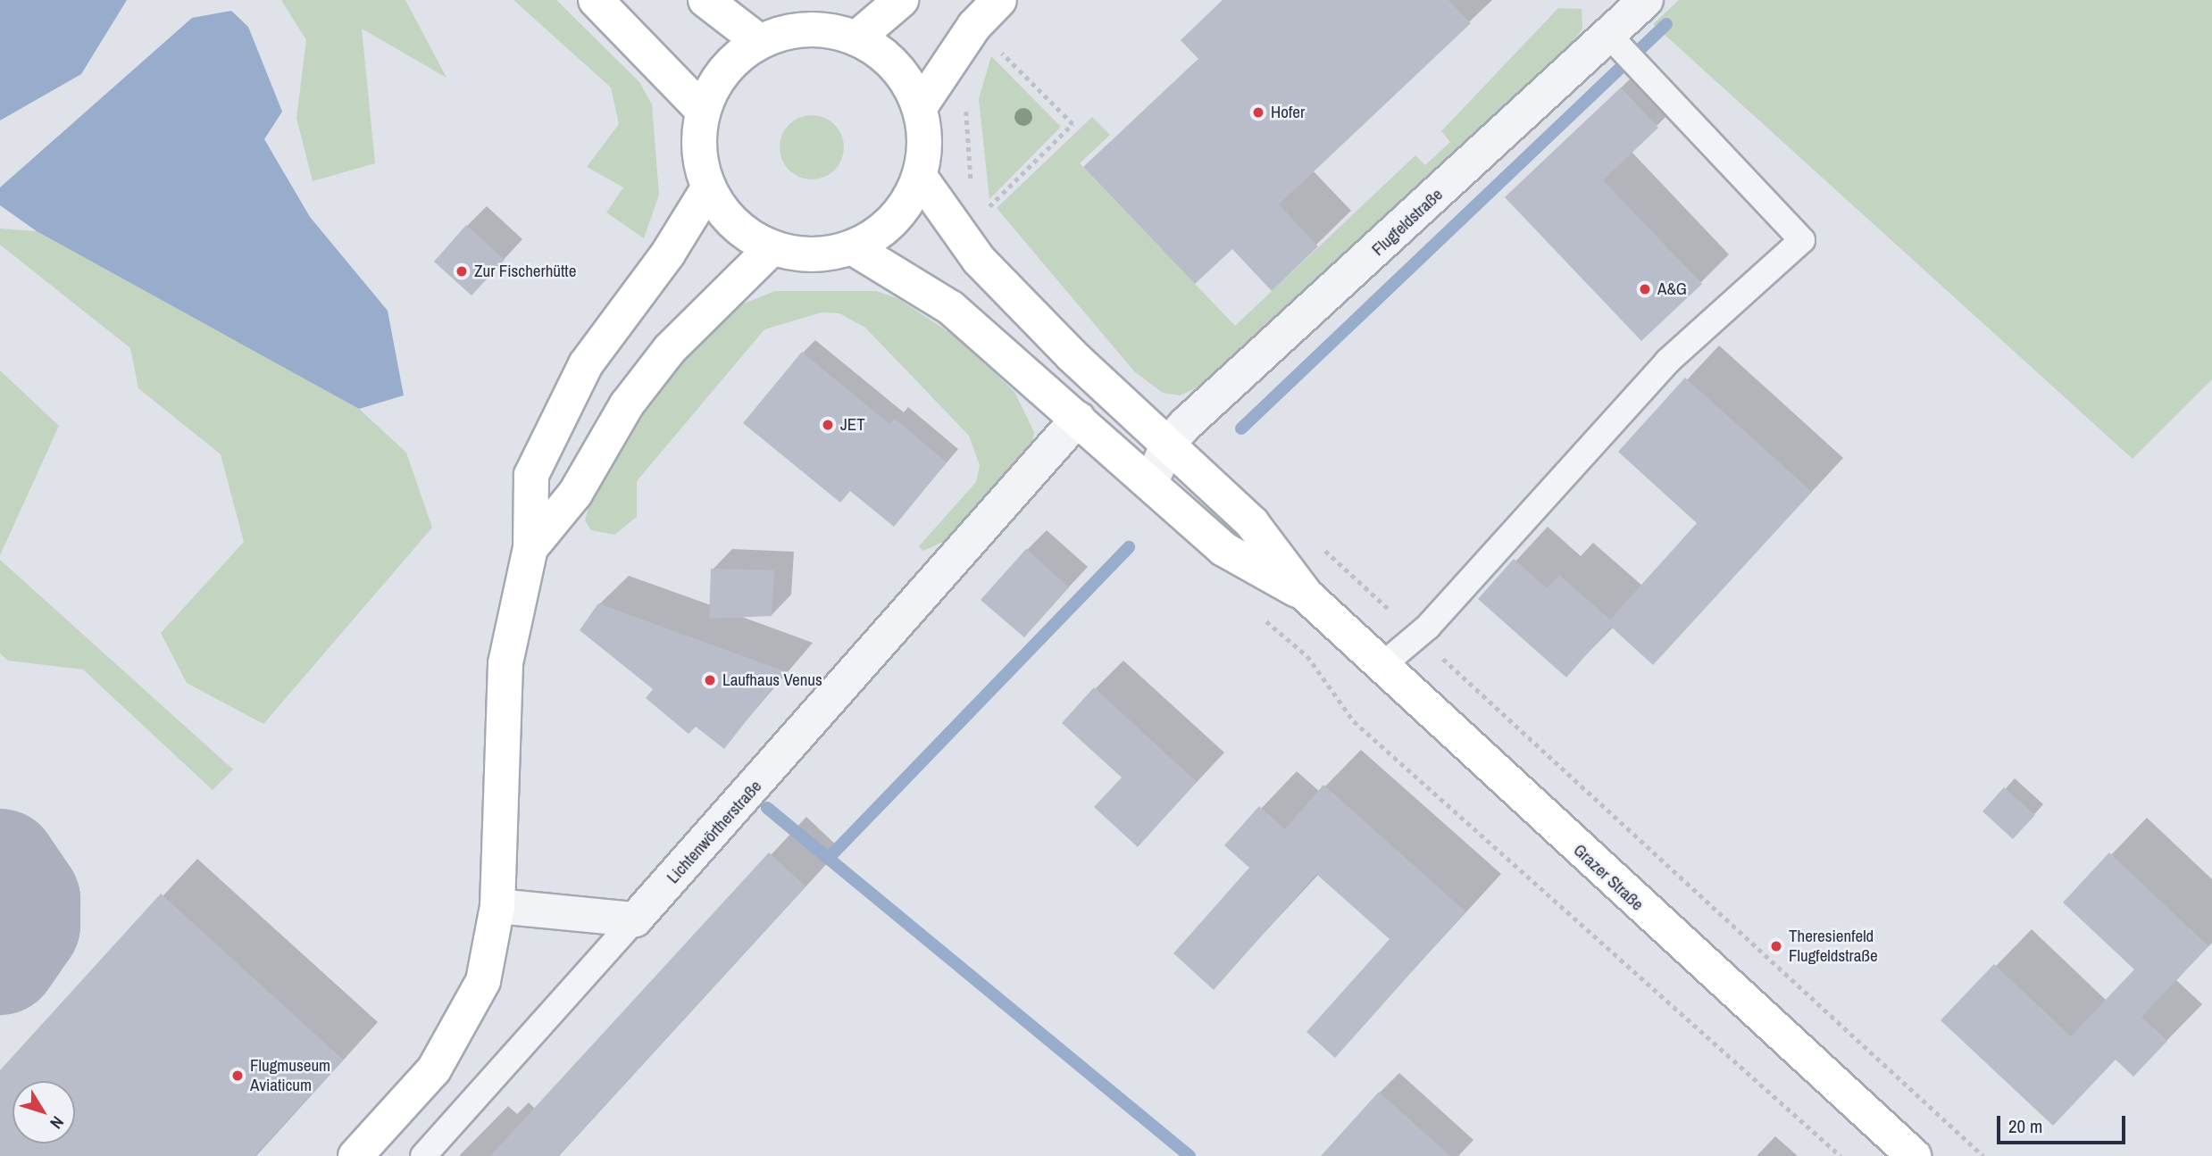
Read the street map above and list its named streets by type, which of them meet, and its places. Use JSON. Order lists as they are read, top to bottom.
{
  "streets": {
    "main road": ["Grazer Straße"],
    "street": ["Flugfeldstraße", "Lichtenwörtherstraße"]
  },
  "places": [
    "Hofer",
    "Zur Fischerhütte",
    "A&G",
    "JET",
    "Laufhaus Venus",
    "Theresienfeld Flugfeldstraße",
    "Flugmuseum Aviaticum"
  ],
  "scale_bar": "20 m",
  "north": "bottom right"
}
